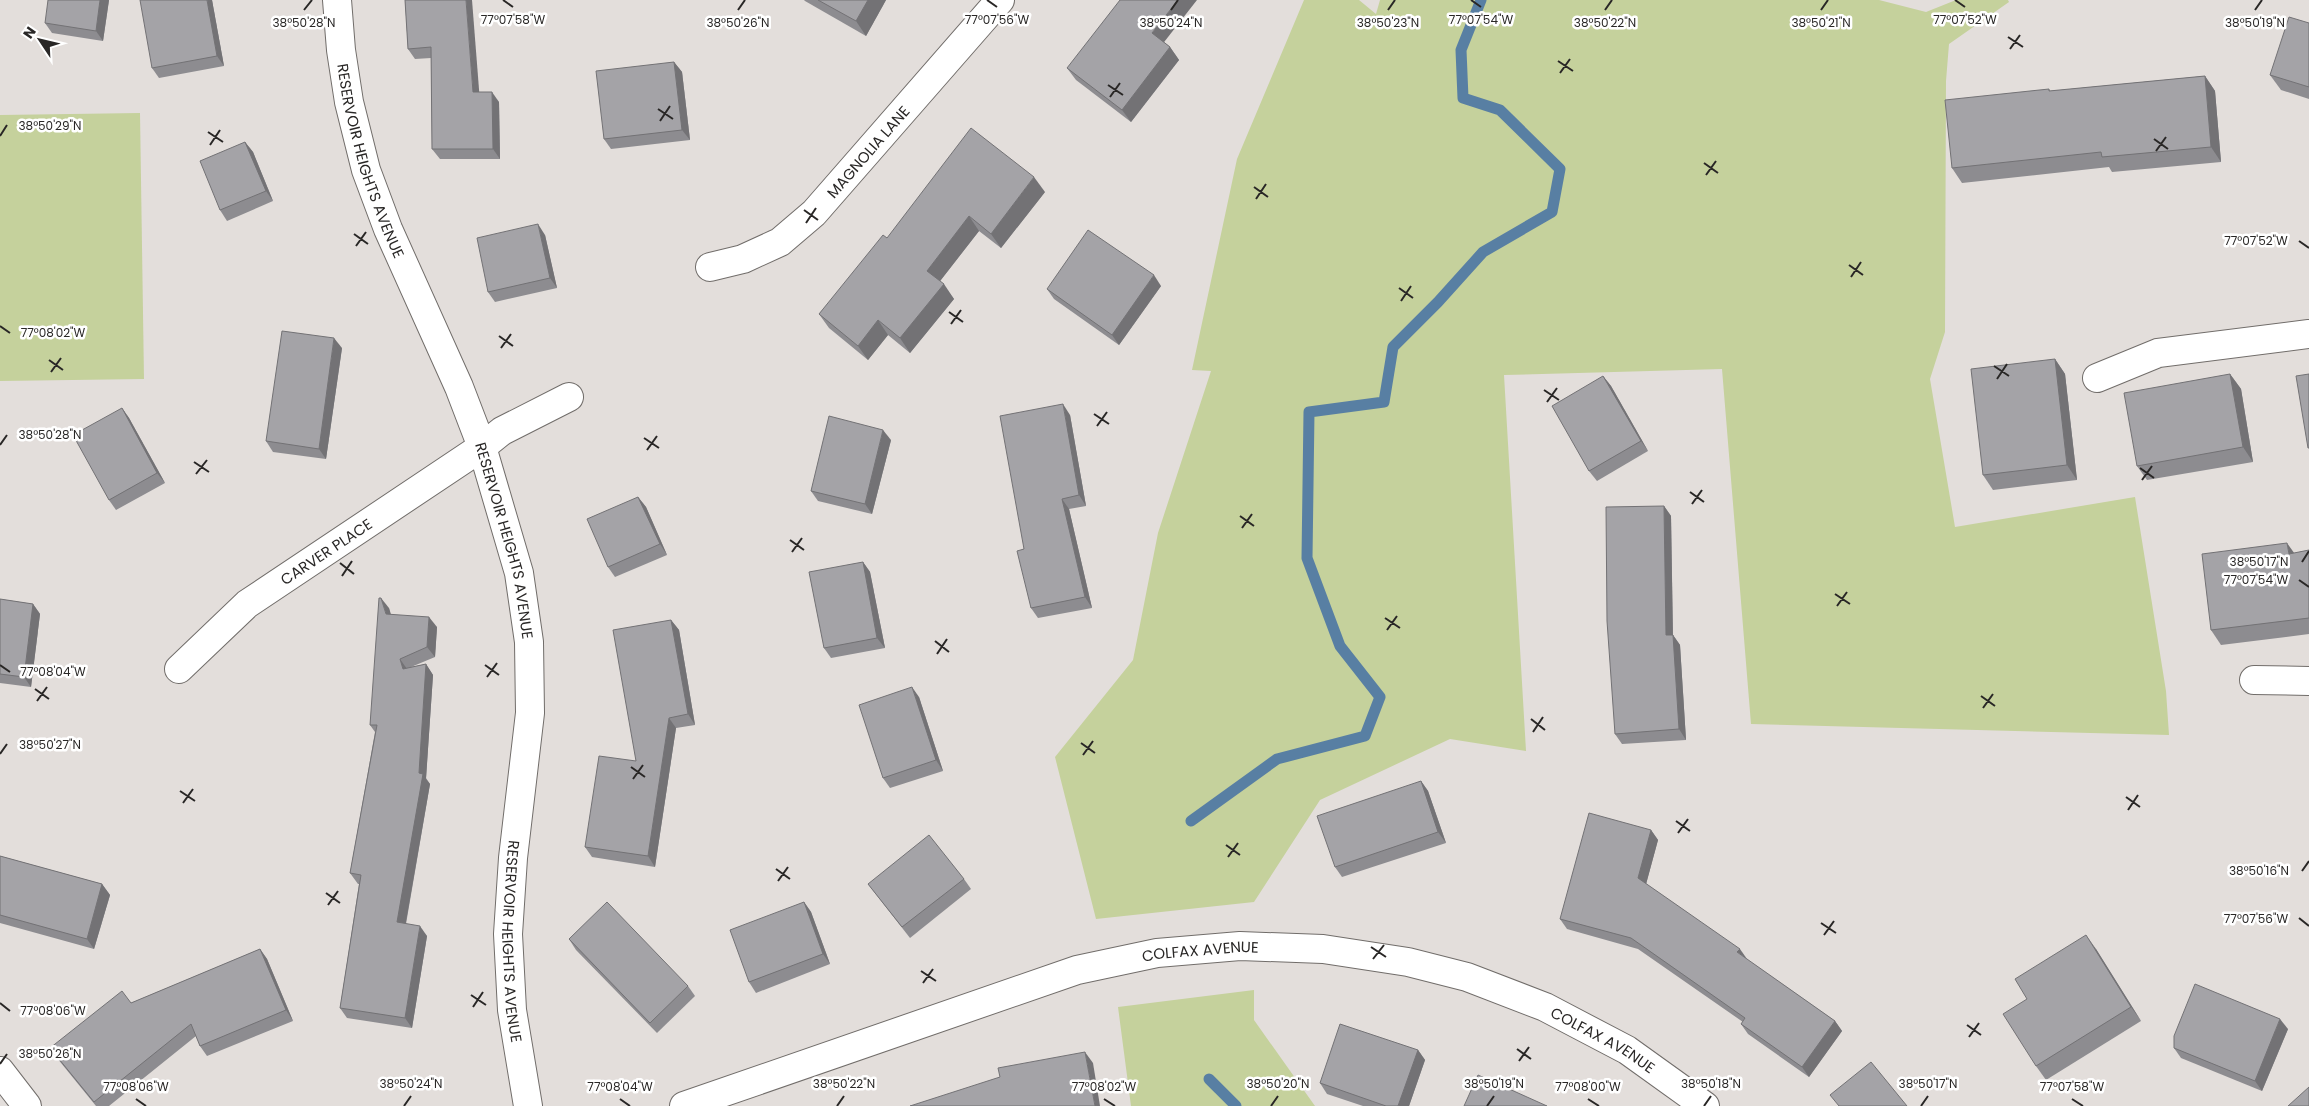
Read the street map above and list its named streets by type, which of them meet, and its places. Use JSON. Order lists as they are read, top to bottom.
{
  "streets": {
    "street": [
      "MAGNOLIA LANE",
      "RESERVOIR HEIGHTS AVENUE",
      "CARVER PLACE",
      "COLFAX AVENUE"
    ]
  },
  "crossings": [
    ["RESERVOIR HEIGHTS AVENUE", "CARVER PLACE"]
  ],
  "north": "top left",
  "coordinates": [
    "77°07'52\"W",
    "77°07'58\"W",
    "77°07'56\"W",
    "77°07'54\"W",
    "38°50'28\"N",
    "38°50'26\"N",
    "38°50'24\"N",
    "38°50'23\"N",
    "38°50'22\"N",
    "38°50'21\"N",
    "38°50'19\"N",
    "38°50'29\"N",
    "77°08'02\"W",
    "38°50'17\"N",
    "77°08'04\"W",
    "38°50'27\"N",
    "38°50'16\"N",
    "77°08'06\"W",
    "38°50'20\"N",
    "38°50'18\"N",
    "77°08'00\"W"
  ]
}
